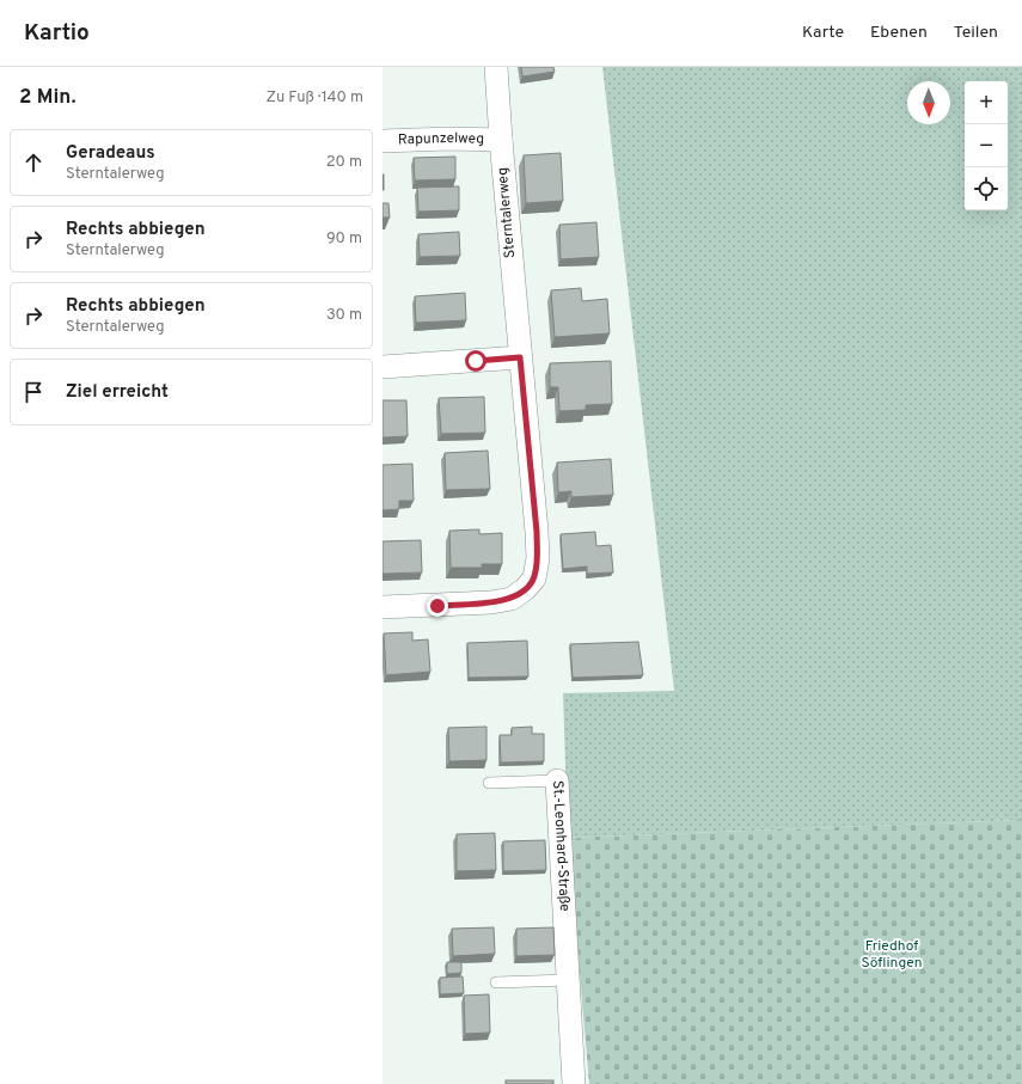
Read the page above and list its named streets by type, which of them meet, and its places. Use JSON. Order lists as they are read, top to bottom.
{
  "streets": {
    "street": ["Rapunzelweg", "Sterntalerweg", "St.-Leonhard-Straße"]
  },
  "crossings": [
    ["Rapunzelweg", "Sterntalerweg"]
  ],
  "parks": ["Friedhof Söflingen"],
  "north": "bottom",
  "page": {
    "header": "Kartio",
    "nav": ["Karte", "Ebenen", "Teilen"],
    "heading": ["2 Min.", "Zu Fuß · 140 m"],
    "map_buttons": ["+", "−"],
    "list": [
      ["Geradeaus", "Sterntalerweg", "20 m"],
      ["Rechts abbiegen", "Sterntalerweg", "90 m"],
      ["Rechts abbiegen", "Sterntalerweg", "30 m"],
      "Ziel erreicht"
    ]
  }
}
